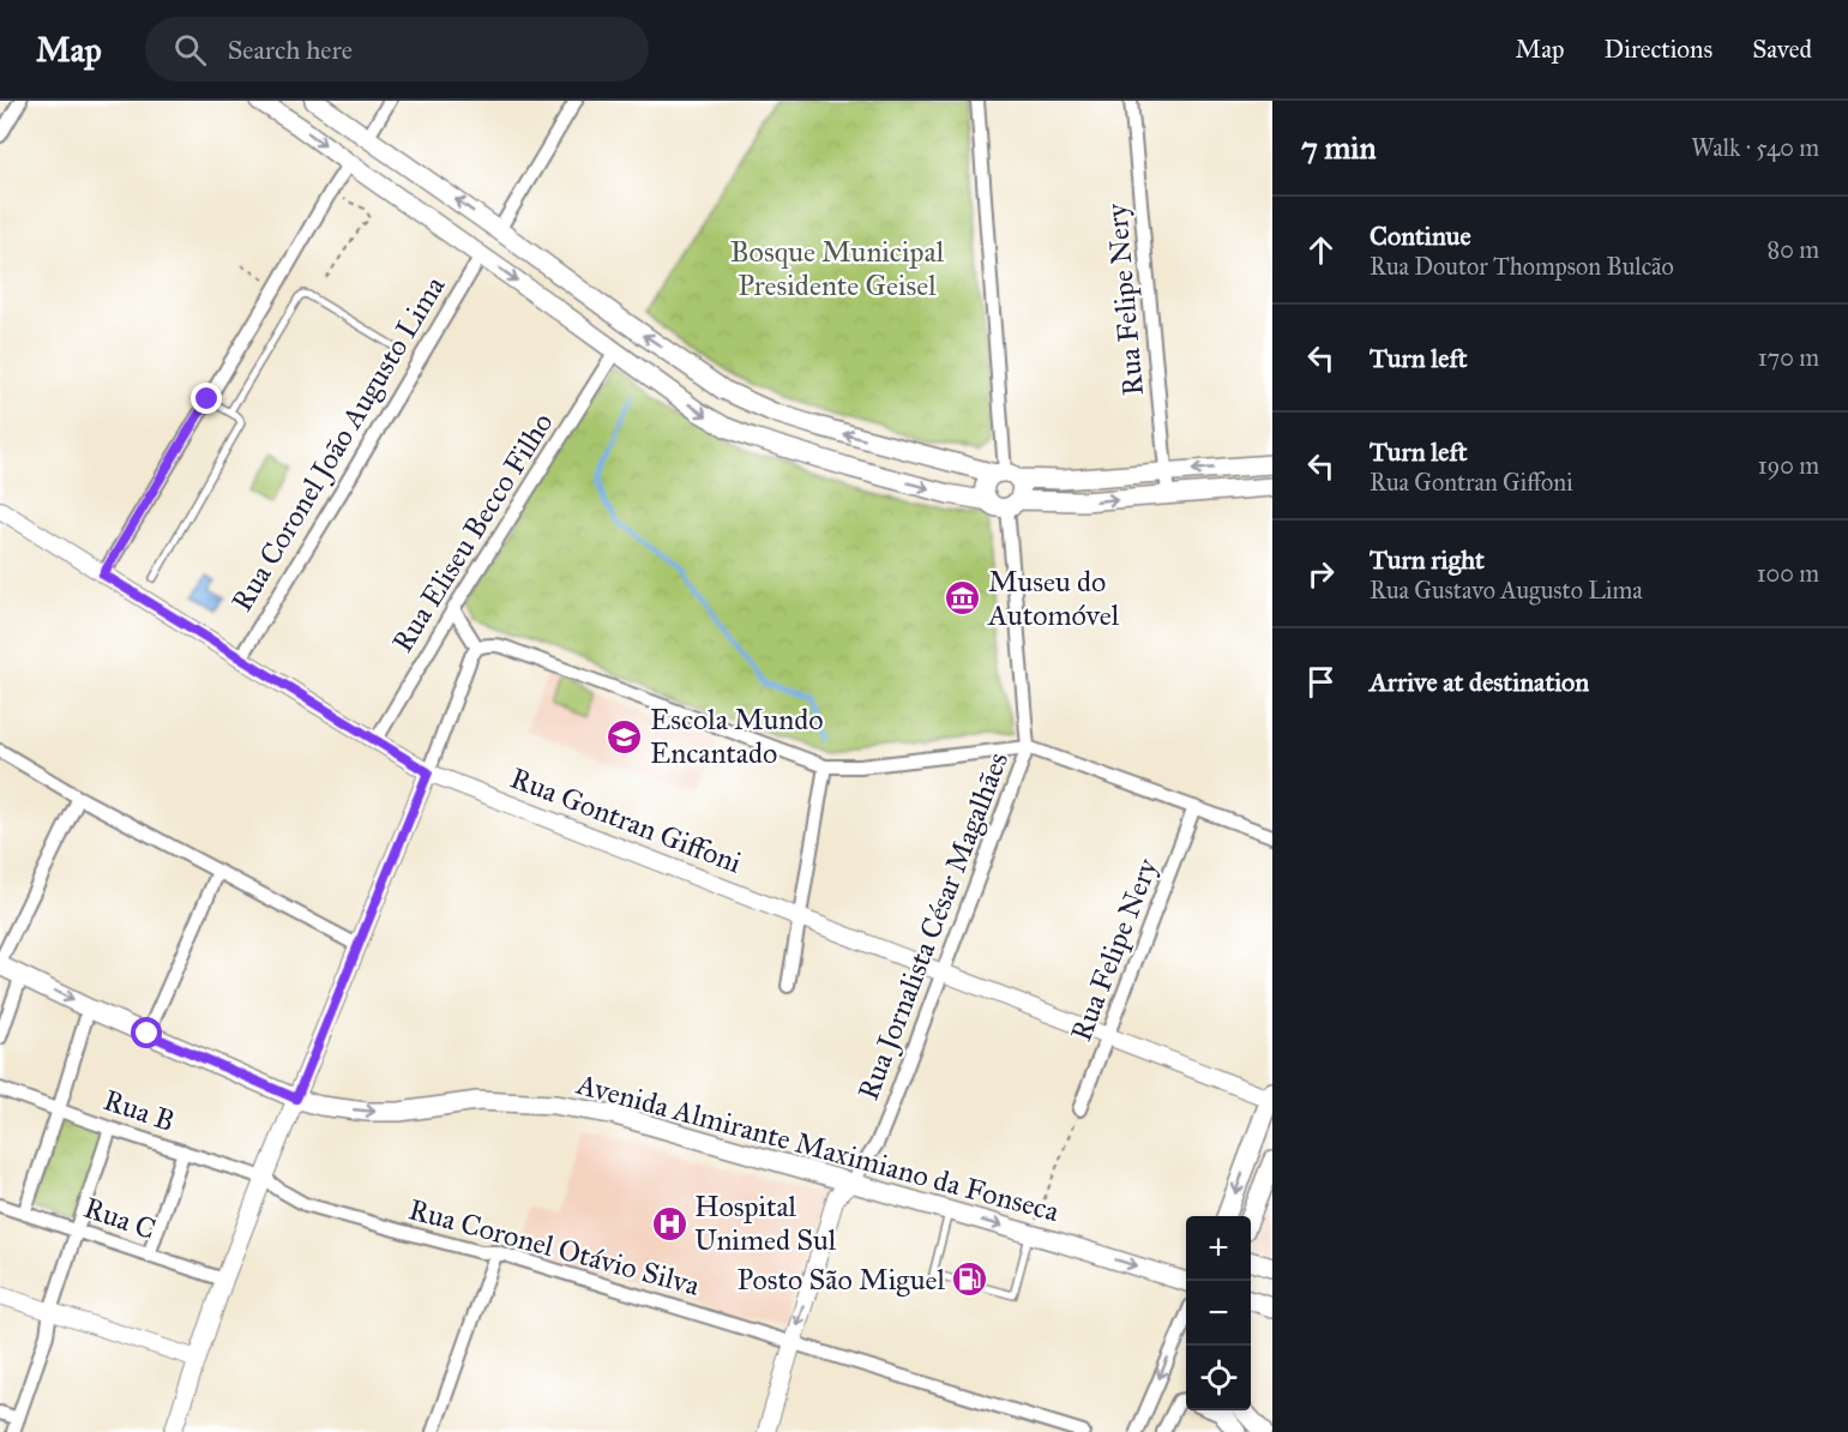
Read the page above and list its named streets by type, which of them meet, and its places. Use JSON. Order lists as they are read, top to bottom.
{
  "streets": {
    "main road": ["Avenida Almirante Maximiano da Fonseca"],
    "street": [
      "Rua Felipe Nery",
      "Rua Coronel João Augusto Lima",
      "Rua Eliseu Becco Filho",
      "Rua Gontran Giffoni",
      "Rua Jornalista César Magalhães",
      "Rua B",
      "Rua C",
      "Rua Coronel Otávio Silva"
    ]
  },
  "crossings": [
    ["Rua Felipe Nery", "Rua Gontran Giffoni"],
    ["Rua Coronel João Augusto Lima", "Rua Gontran Giffoni"],
    ["Rua Eliseu Becco Filho", "Rua Gontran Giffoni"],
    ["Rua Gontran Giffoni", "Rua Jornalista César Magalhães"],
    ["Rua Jornalista César Magalhães", "Avenida Almirante Maximiano da Fonseca"],
    ["Rua B", "Rua Coronel Otávio Silva"]
  ],
  "one_way": ["Avenida Almirante Maximiano da Fonseca"],
  "parks": ["Bosque Municipal Presidente Geisel"],
  "places": {
    "museum": ["Museu do Automóvel"],
    "school or university": ["Escola Mundo Encantado"],
    "hospital": ["Hospital Unimed Sul"],
    "fuel station": ["Posto São Miguel"]
  },
  "page": {
    "header": "Map",
    "search": "Search here",
    "nav": ["Map", "Directions", "Saved"],
    "heading": ["7 min", "Walk · 540 m"],
    "list": [
      ["Continue", "Rua Doutor Thompson Bulcão", "80 m"],
      ["Turn left", "170 m"],
      ["Turn left", "Rua Gontran Giffoni", "190 m"],
      ["Turn right", "Rua Gustavo Augusto Lima", "100 m"],
      "Arrive at destination"
    ],
    "map_buttons": ["+", "−"]
  }
}
